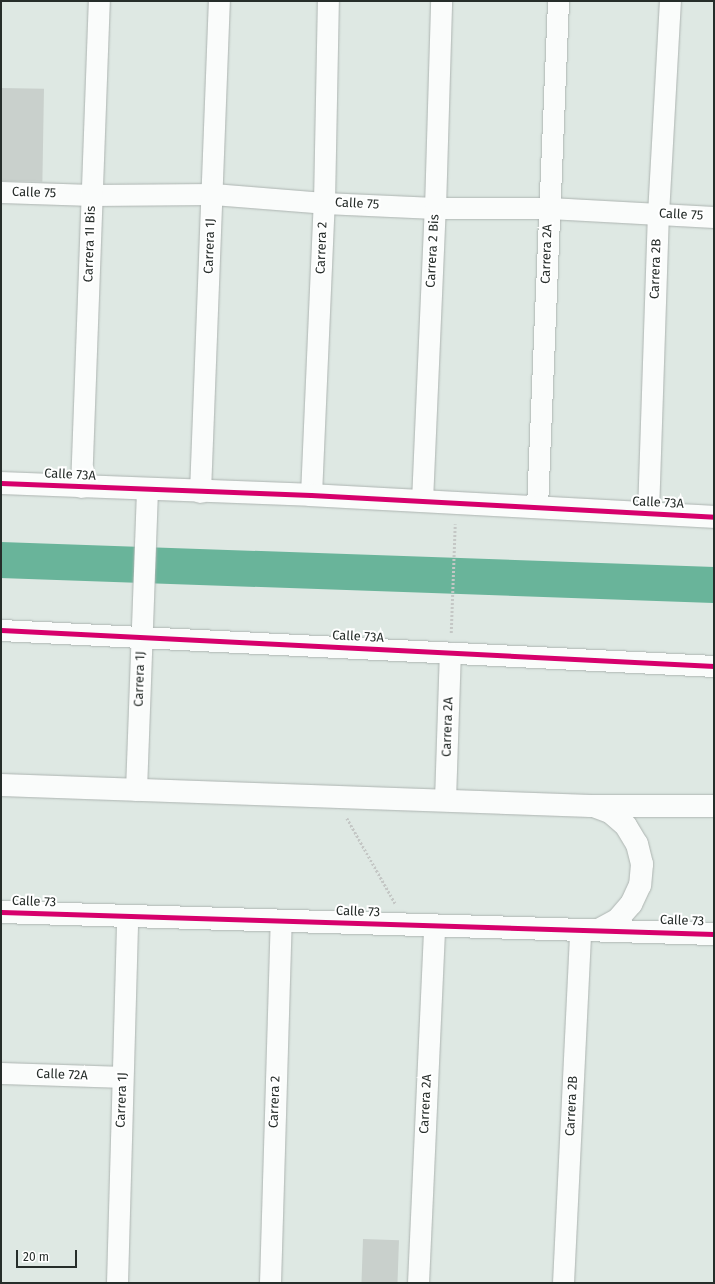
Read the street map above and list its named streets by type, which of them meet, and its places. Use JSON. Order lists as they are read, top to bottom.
{
  "streets": {
    "main road": ["Calle 73A", "Calle 73"],
    "street": [
      "Calle 75",
      "Carrera 1I Bis",
      "Carrera 1J",
      "Carrera 2",
      "Carrera 2 Bis",
      "Carrera 2A",
      "Carrera 2B",
      "Calle 72A"
    ]
  },
  "crossings": [
    ["Calle 75", "Carrera 1I Bis"],
    ["Calle 75", "Carrera 1J"],
    ["Calle 75", "Carrera 2"],
    ["Calle 75", "Carrera 2 Bis"],
    ["Calle 75", "Carrera 2A"],
    ["Calle 75", "Carrera 2B"],
    ["Carrera 1I Bis", "Calle 73A"],
    ["Carrera 1J", "Calle 73A"],
    ["Carrera 1J", "Calle 73"],
    ["Carrera 1J", "Calle 72A"],
    ["Carrera 2", "Calle 73A"],
    ["Carrera 2", "Calle 73"],
    ["Carrera 2 Bis", "Calle 73A"],
    ["Carrera 2A", "Calle 73A"],
    ["Carrera 2A", "Calle 73"],
    ["Carrera 2B", "Calle 73A"],
    ["Carrera 2B", "Calle 73"]
  ],
  "scale_bar": "20 m"
}
